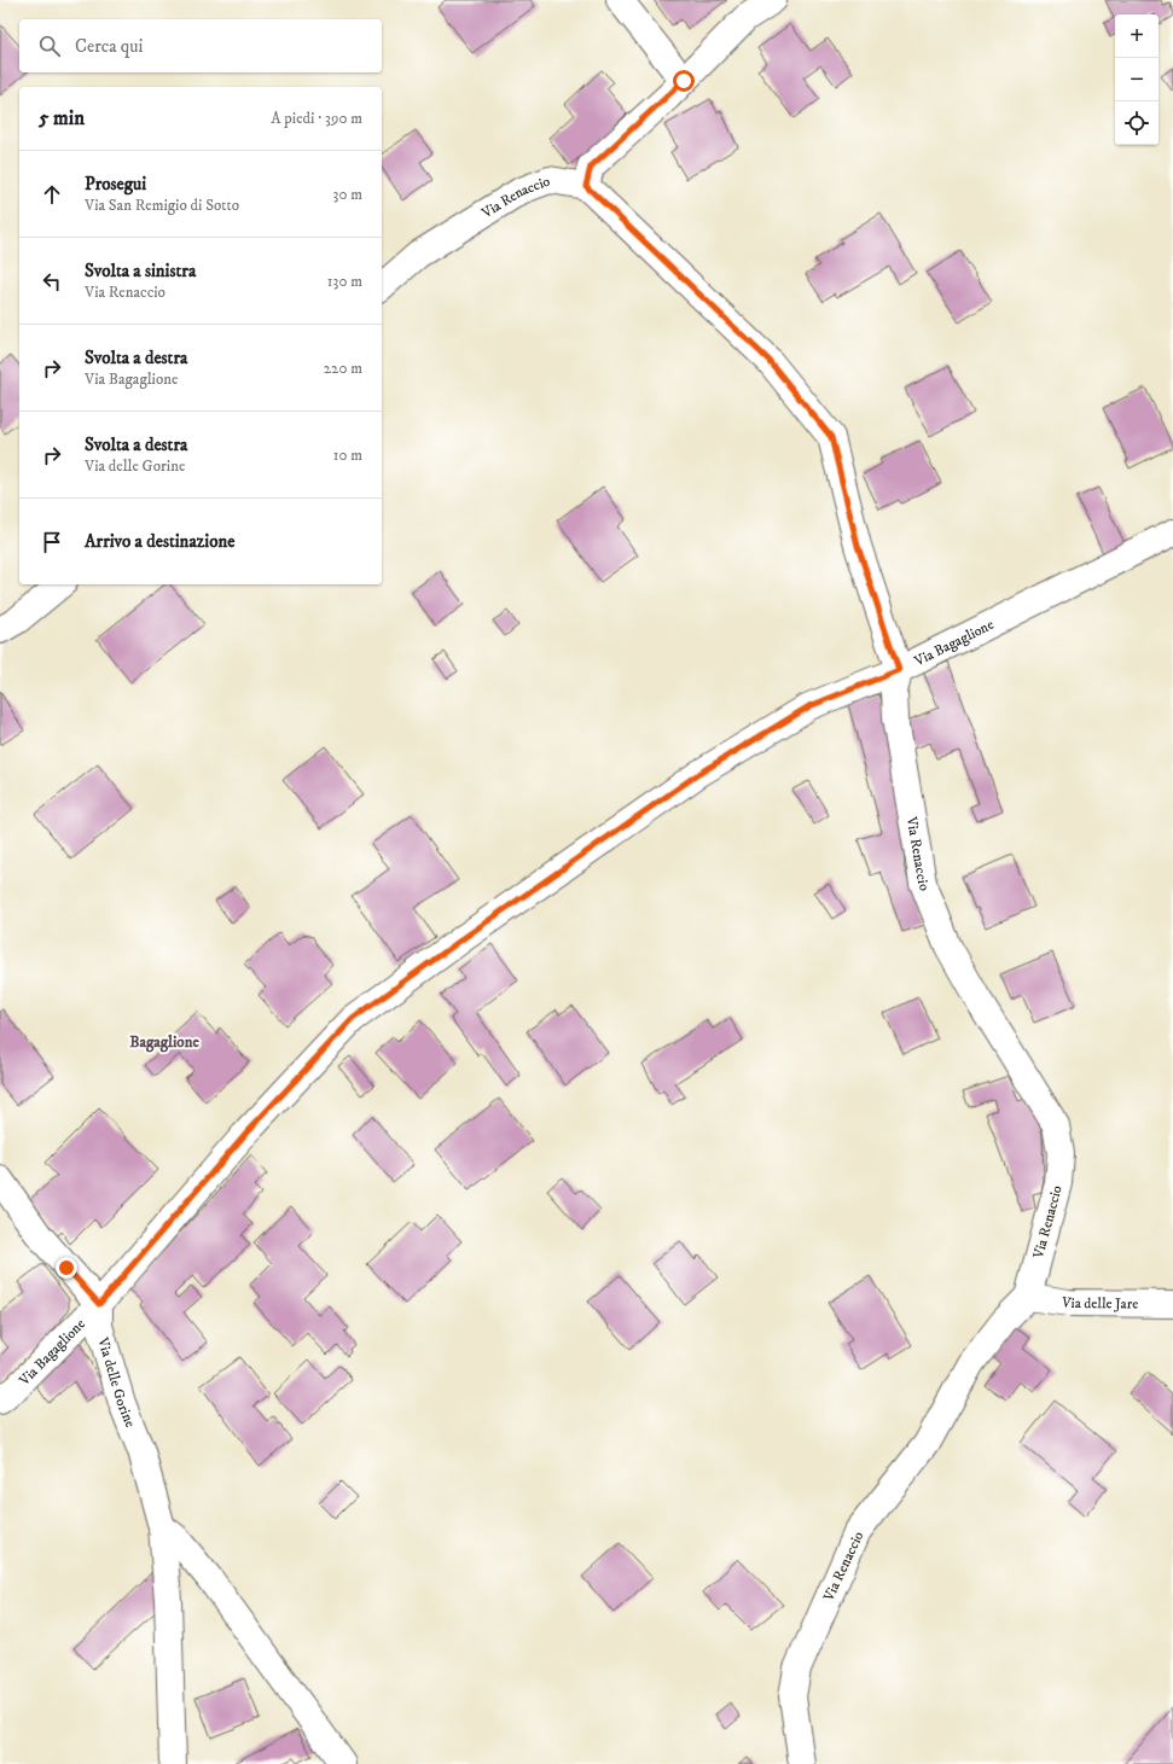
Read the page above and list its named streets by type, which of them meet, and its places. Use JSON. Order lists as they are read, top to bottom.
{
  "streets": {
    "street": [
      "Via Renaccio",
      "Via Bagaglione",
      "Via delle Jare",
      "Via delle Gorine"
    ]
  },
  "crossings": [
    ["Via Renaccio", "Via Bagaglione"],
    ["Via Renaccio", "Via delle Jare"],
    ["Via Bagaglione", "Via delle Gorine"]
  ],
  "districts": ["Bagaglione"],
  "page": {
    "map_buttons": ["+", "−"],
    "search": "Cerca qui",
    "heading": ["5 min", "A piedi · 390 m"],
    "list": [
      ["Prosegui", "Via San Remigio di Sotto", "30 m"],
      ["Svolta a sinistra", "Via Renaccio", "130 m"],
      ["Svolta a destra", "Via Bagaglione", "220 m"],
      ["Svolta a destra", "Via delle Gorine", "10 m"],
      "Arrivo a destinazione"
    ]
  }
}
